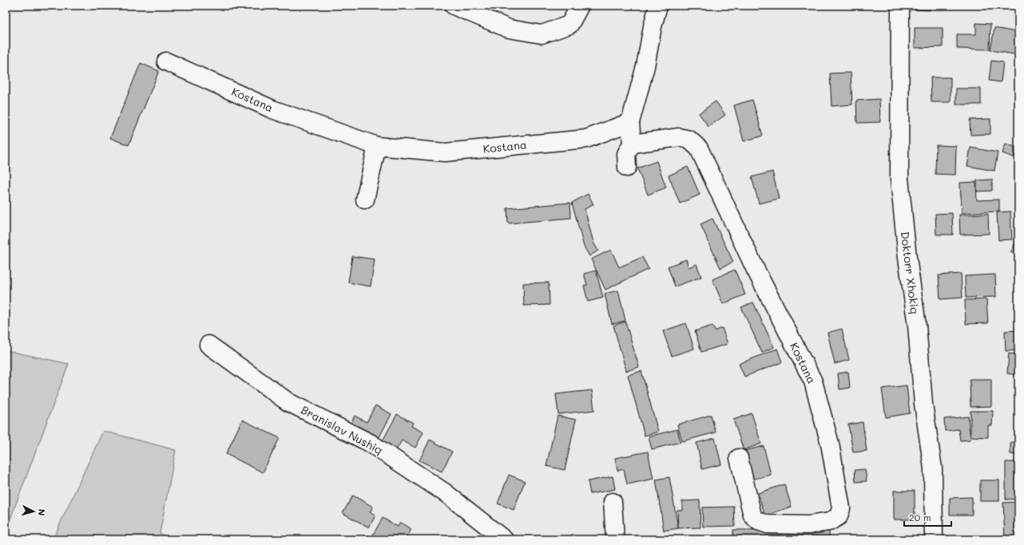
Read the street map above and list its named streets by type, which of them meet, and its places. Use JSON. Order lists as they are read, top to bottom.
{
  "streets": {
    "street": ["Kostana", "Doktorr Xhokiq", "Branislav Nushiq"]
  },
  "scale_bar": "20 m",
  "north": "right"
}
